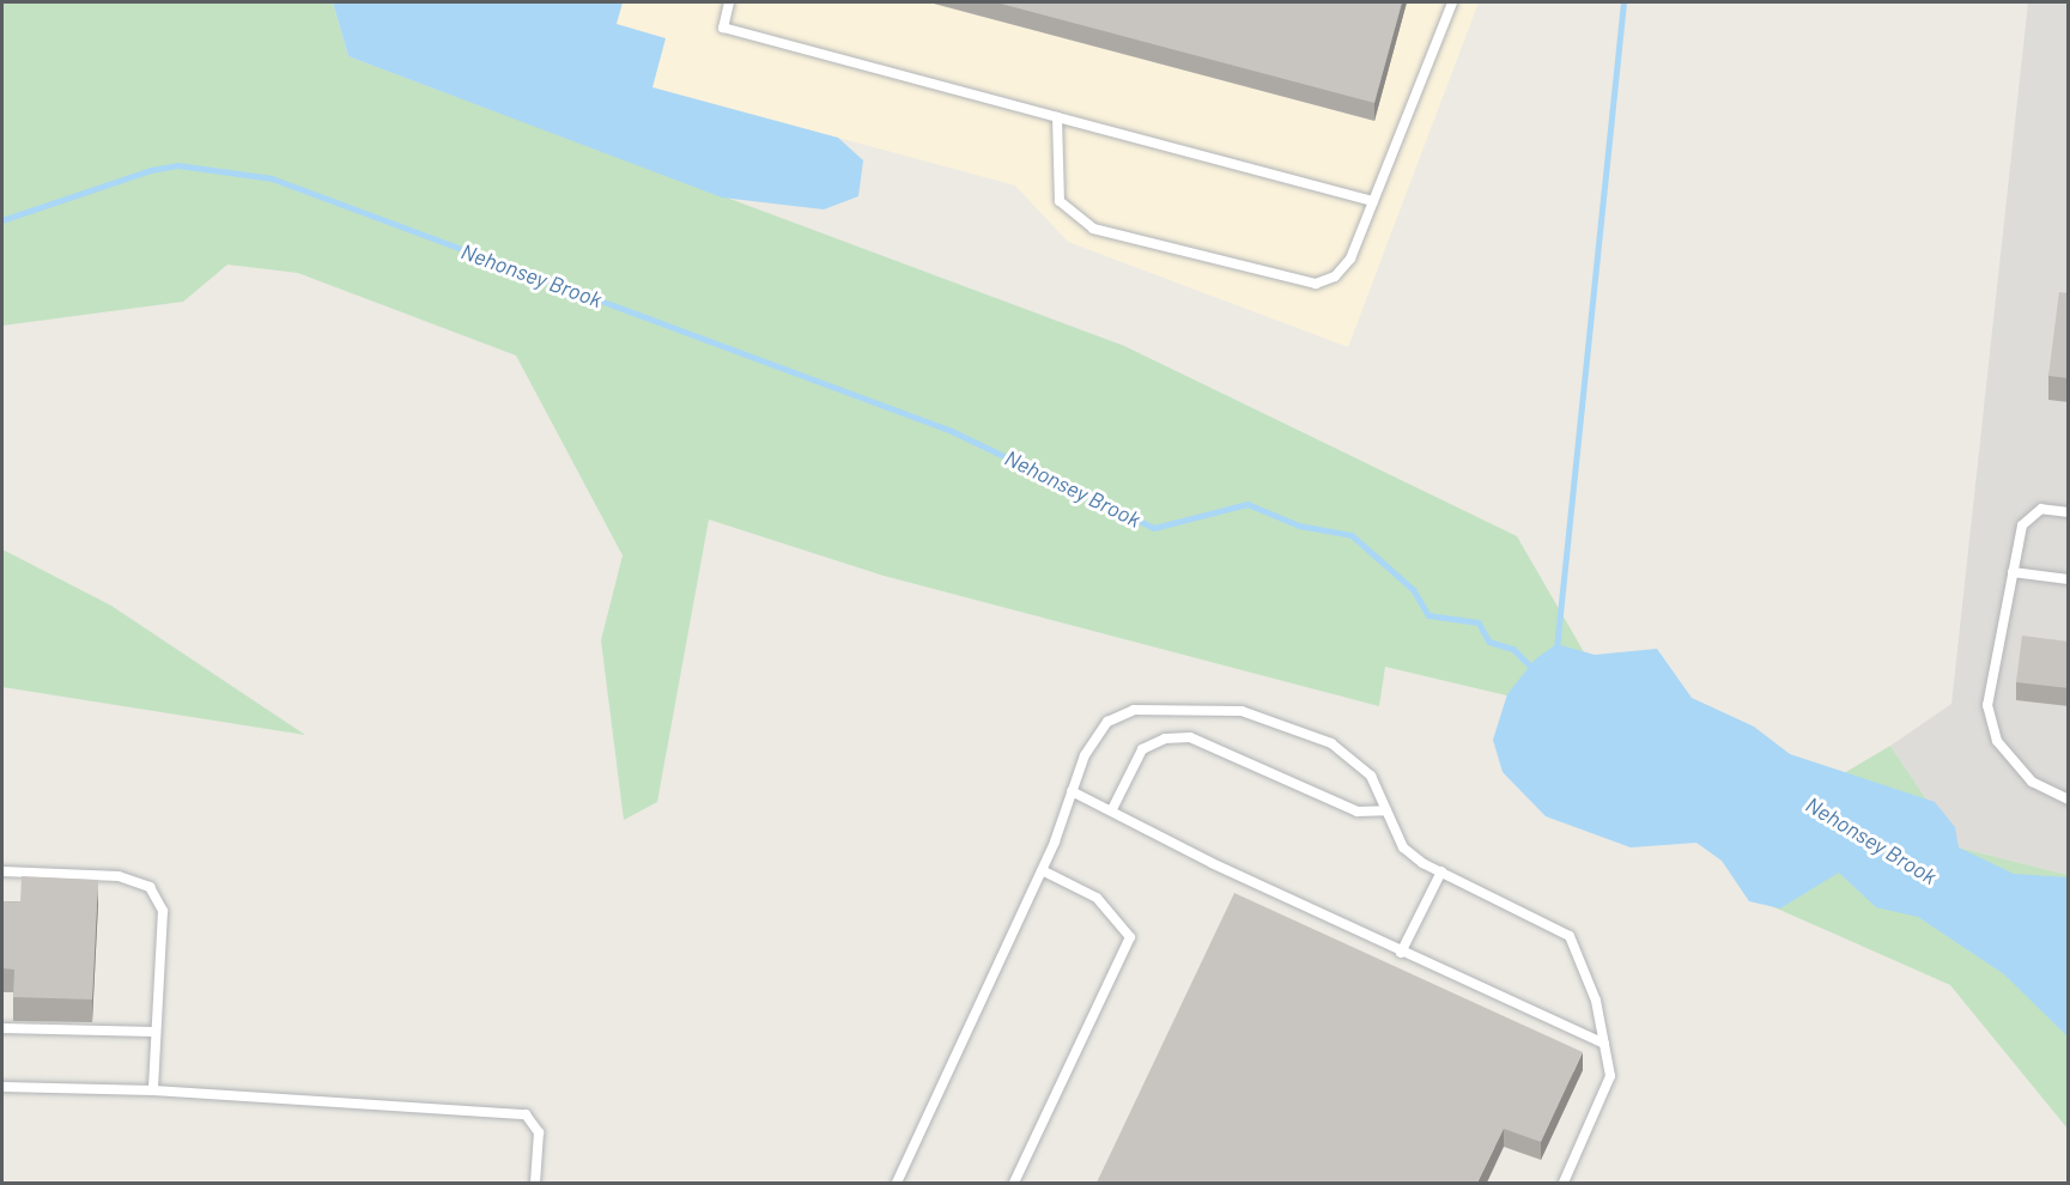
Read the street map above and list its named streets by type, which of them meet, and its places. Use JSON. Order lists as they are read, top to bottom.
{
  "water": ["Nehonsey Brook"]
}
